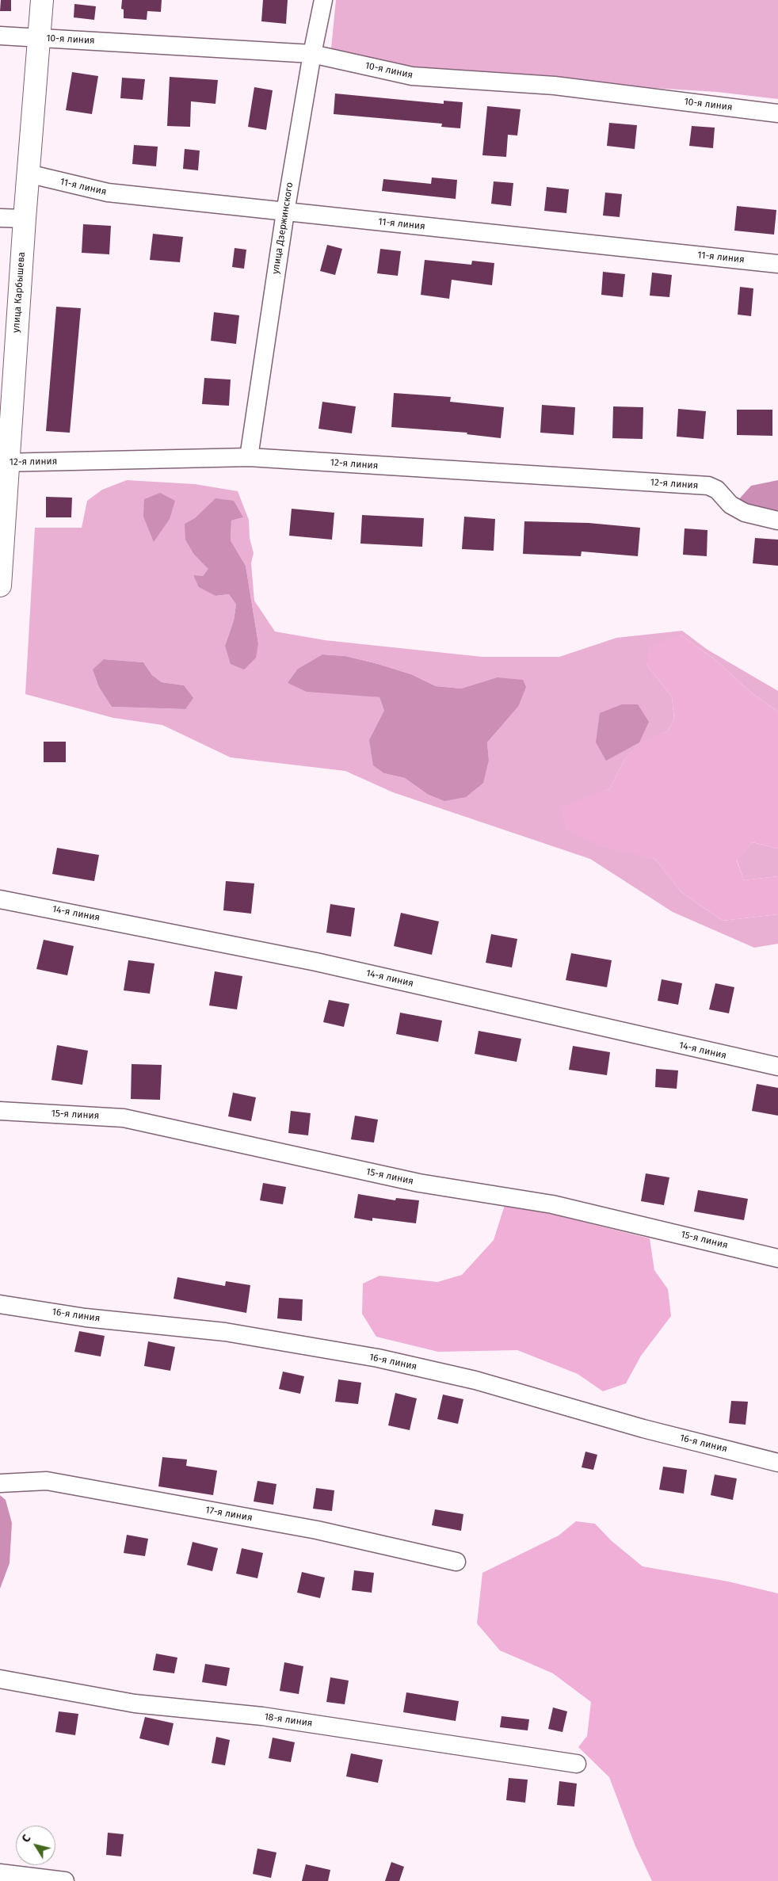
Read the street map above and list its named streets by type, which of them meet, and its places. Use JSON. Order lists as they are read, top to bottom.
{
  "streets": {
    "main road": ["улица Карбышева"],
    "street": [
      "10-я линия",
      "11-я линия",
      "улица Дзержинского",
      "12-я линия",
      "14-я линия",
      "15-я линия",
      "16-я линия",
      "17-я линия",
      "18-я линия"
    ]
  },
  "crossings": [
    ["10-я линия", "улица Дзержинского"],
    ["10-я линия", "улица Карбышева"],
    ["11-я линия", "улица Дзержинского"],
    ["11-я линия", "улица Карбышева"],
    ["улица Дзержинского", "12-я линия"],
    ["улица Карбышева", "12-я линия"]
  ],
  "north": "top left"
}
